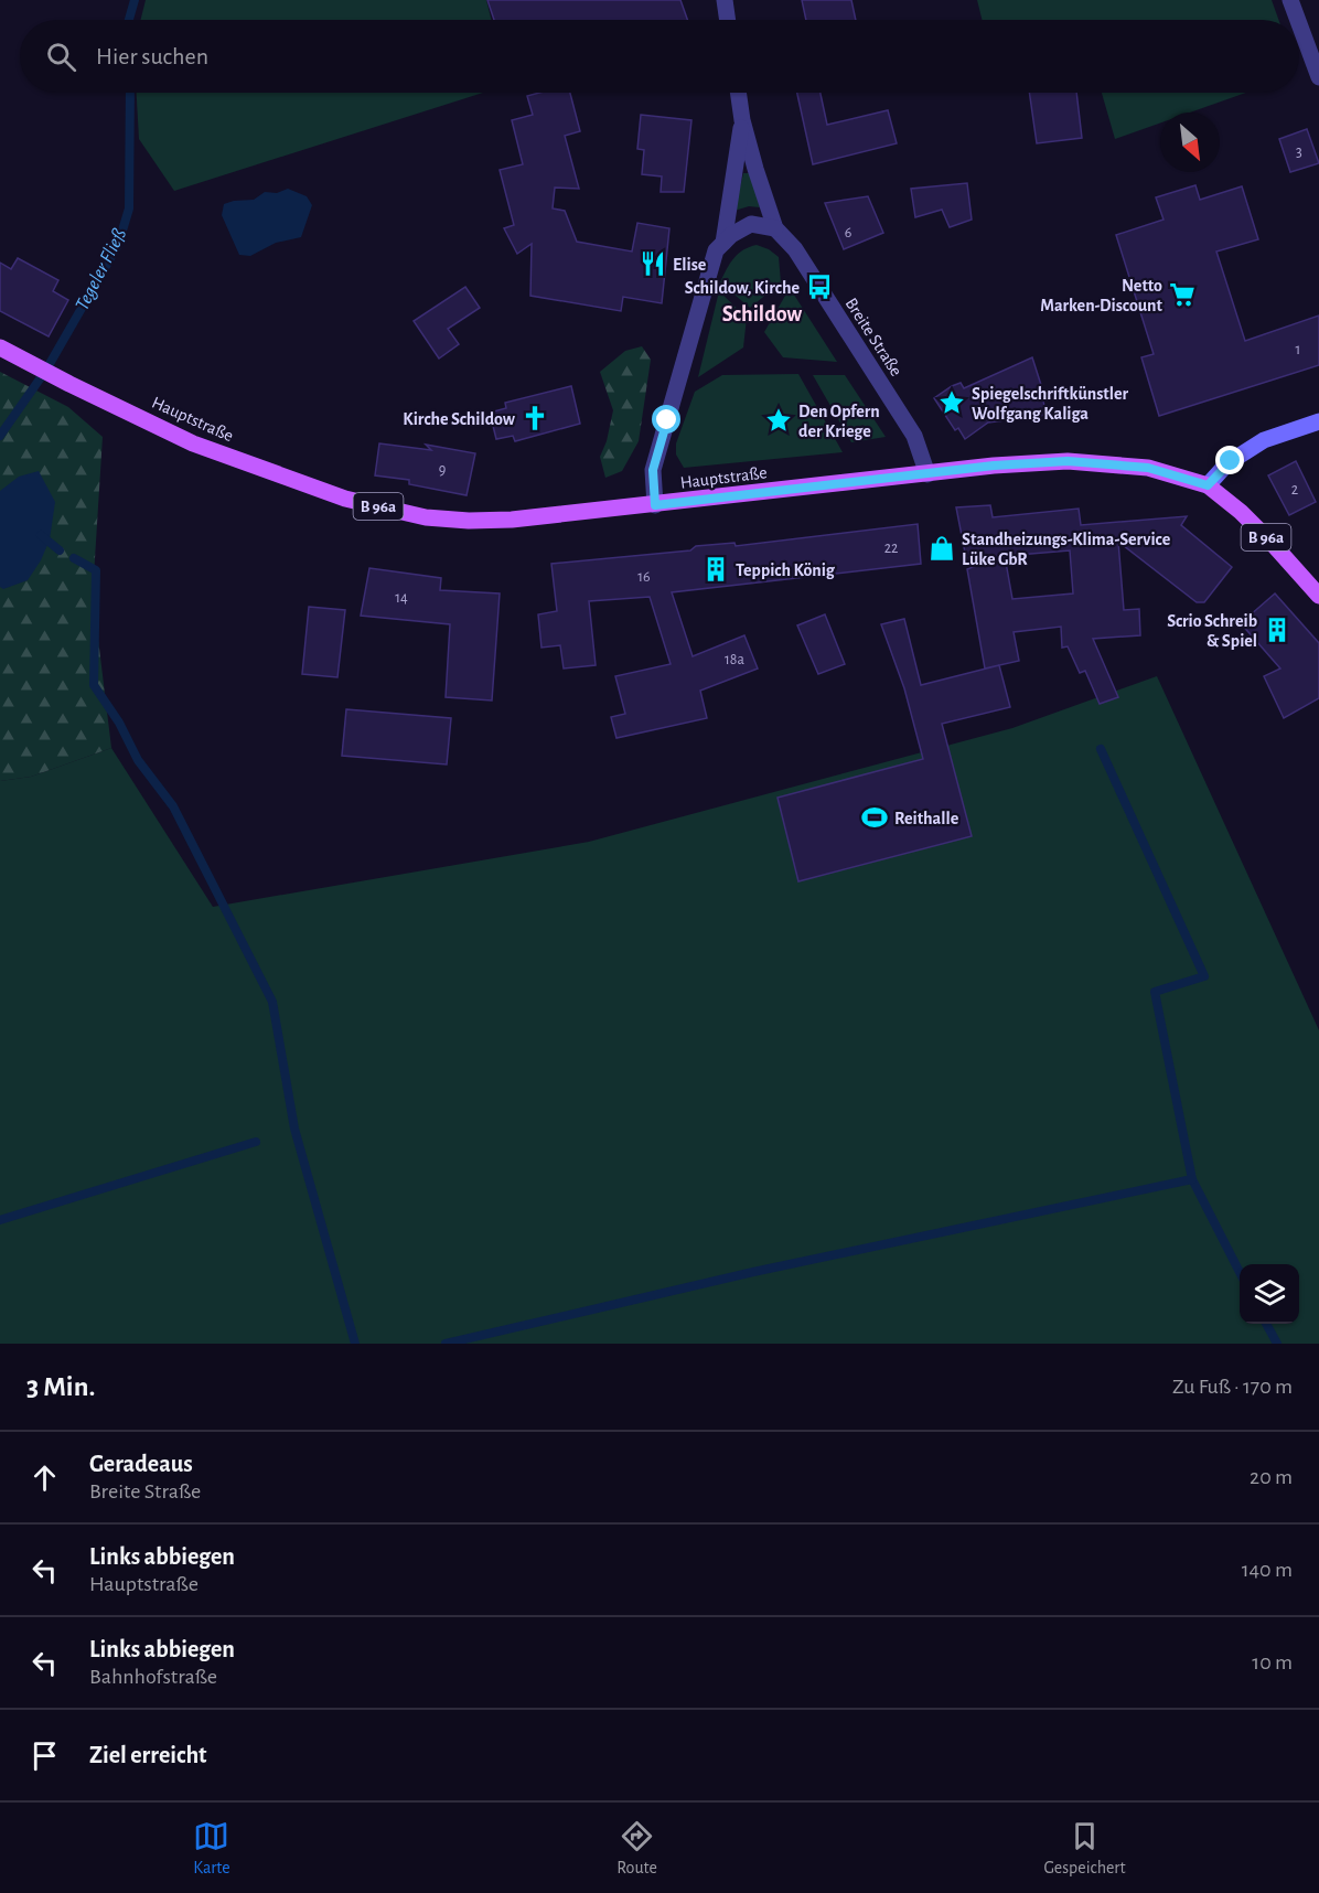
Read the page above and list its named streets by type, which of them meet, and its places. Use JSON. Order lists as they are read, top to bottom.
{
  "streets": {
    "main road": ["Hauptstraße", "B 96a"],
    "street": ["Breite Straße"]
  },
  "crossings": [
    ["Breite Straße", "Hauptstraße"]
  ],
  "districts": ["Schildow"],
  "water": ["Tegeler Fließ"],
  "places": {
    "restaurant": ["Elise"],
    "bus stop": ["Schildow, Kirche"],
    "supermarket": ["Netto Marken-Discount"],
    "place": ["Spiegelschriftkünstler Wolfgang Kaliga", "Den Opfern der Kriege"],
    "church": ["Kirche Schildow"],
    "shop": ["Standheizungs-Klima-Service Lüke GbR"],
    "building": ["Teppich König", "Scrio Schreib & Spiel"],
    "sports": ["Reithalle"]
  },
  "house_numbers": [
    "3",
    "6",
    "1",
    "9",
    "2",
    "22",
    "16",
    "14",
    "18a"
  ],
  "north": "bottom right",
  "page": {
    "search": "Hier suchen",
    "heading": ["3 Min.", "Zu Fuß · 170 m"],
    "list": [
      ["Geradeaus", "Breite Straße", "20 m"],
      ["Links abbiegen", "Hauptstraße", "140 m"],
      ["Links abbiegen", "Bahnhofstraße", "10 m"],
      "Ziel erreicht"
    ],
    "nav": ["Karte", "Route", "Gespeichert"]
  }
}
